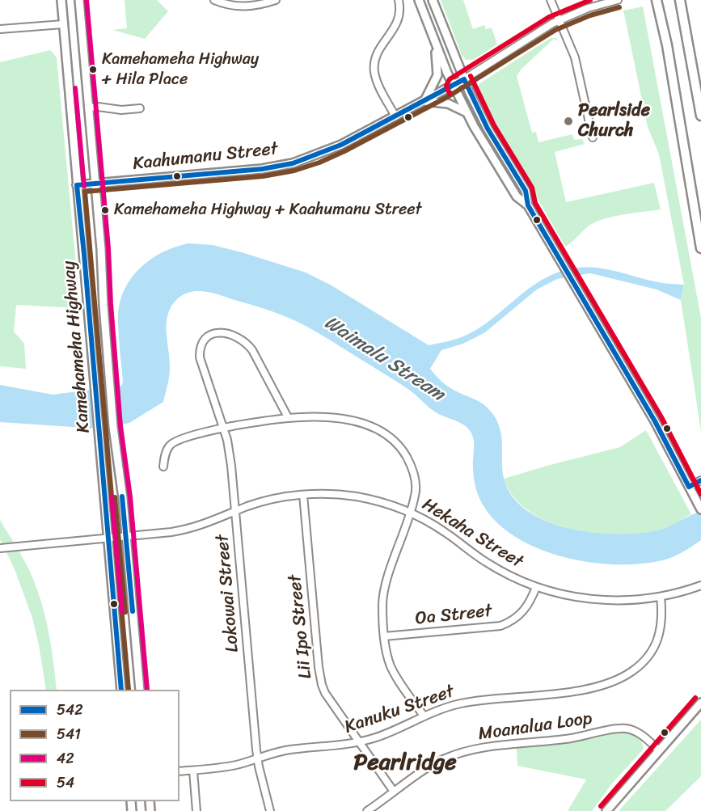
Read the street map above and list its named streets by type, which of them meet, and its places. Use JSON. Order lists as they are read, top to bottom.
{
  "streets": {
    "main road": ["Kaahumanu Street", "Kamehameha Highway"],
    "street": [
      "Hekaha Street",
      "Lokowai Street",
      "Oa Street",
      "Lii Ipo Street",
      "Kanuku Street",
      "Moanalua Loop"
    ]
  },
  "crossings": [
    ["Kaahumanu Street", "Kamehameha Highway"],
    ["Kamehameha Highway", "Hekaha Street"],
    ["Hekaha Street", "Lokowai Street"],
    ["Hekaha Street", "Oa Street"],
    ["Hekaha Street", "Lii Ipo Street"],
    ["Hekaha Street", "Kanuku Street"],
    ["Lokowai Street", "Kanuku Street"],
    ["Lii Ipo Street", "Kanuku Street"],
    ["Lii Ipo Street", "Moanalua Loop"]
  ],
  "districts": ["Pearlridge"],
  "water": ["Waimalu Stream"],
  "places": ["Kamehameha Highway + Hila Place", "Pearlside Church", "Kamehameha Highway + Kaahumanu Street"],
  "lines": [
    "transit line 42",
    "transit line 54",
    "transit line 541",
    "transit line 542"
  ],
  "legend": [
    "542",
    "541",
    "42",
    "54"
  ]
}
